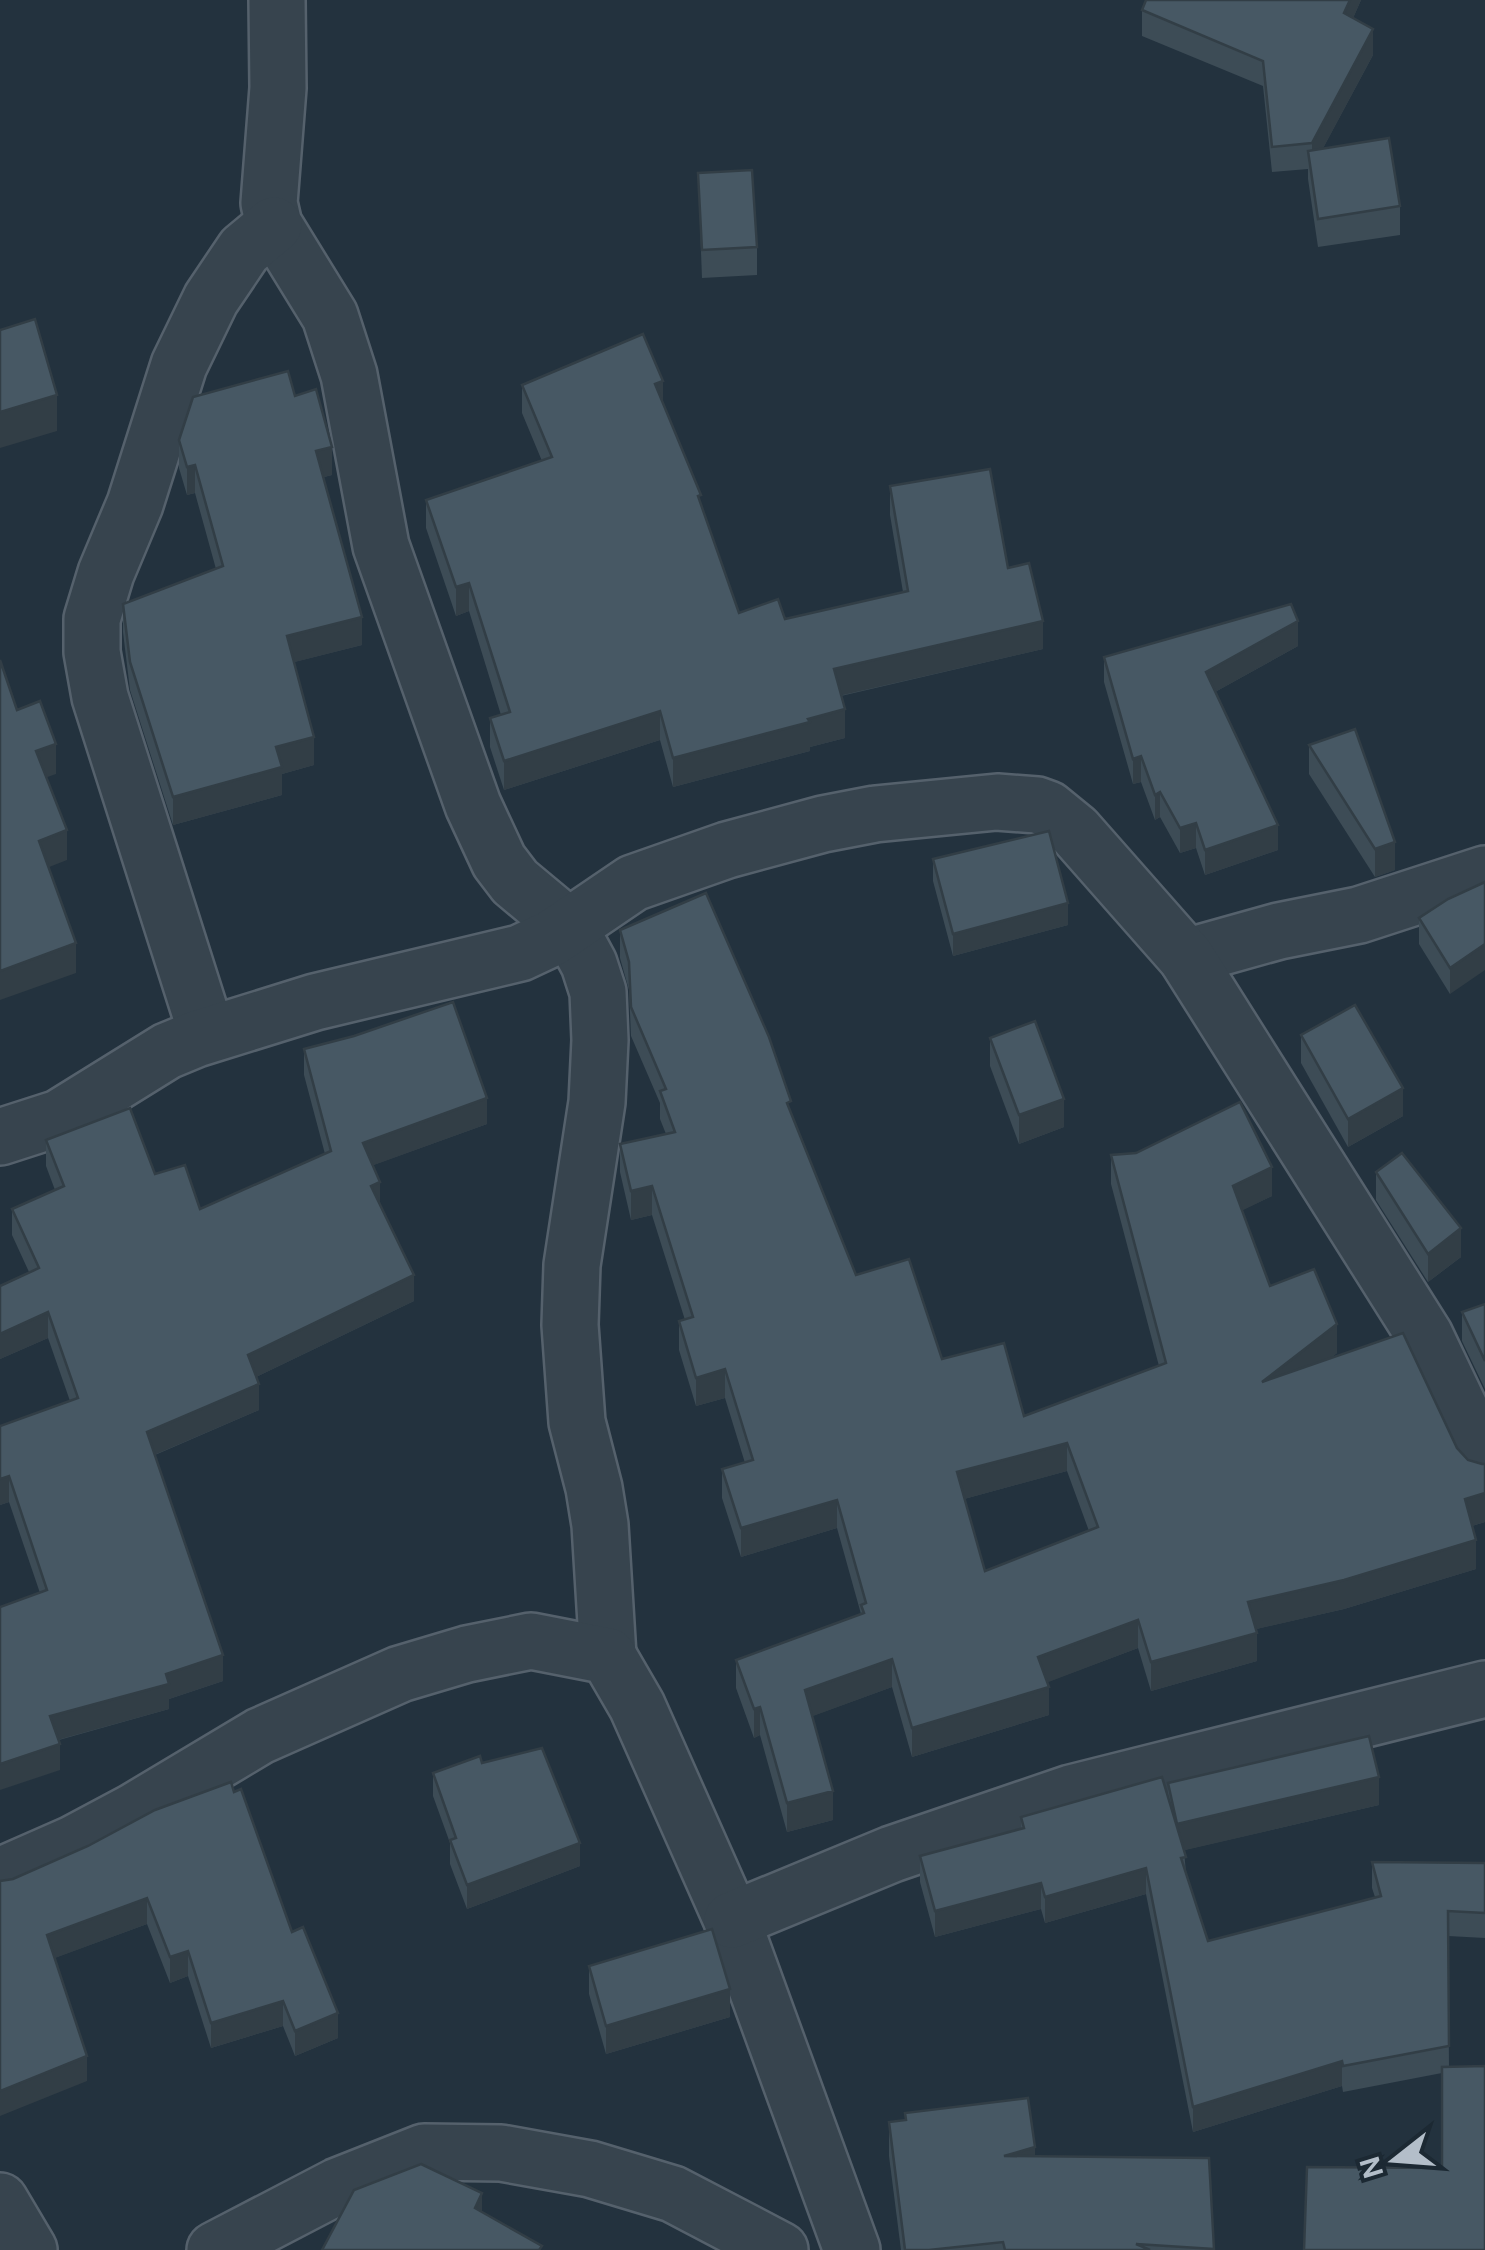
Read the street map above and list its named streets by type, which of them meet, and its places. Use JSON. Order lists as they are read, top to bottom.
{
  "north": "left"
}
